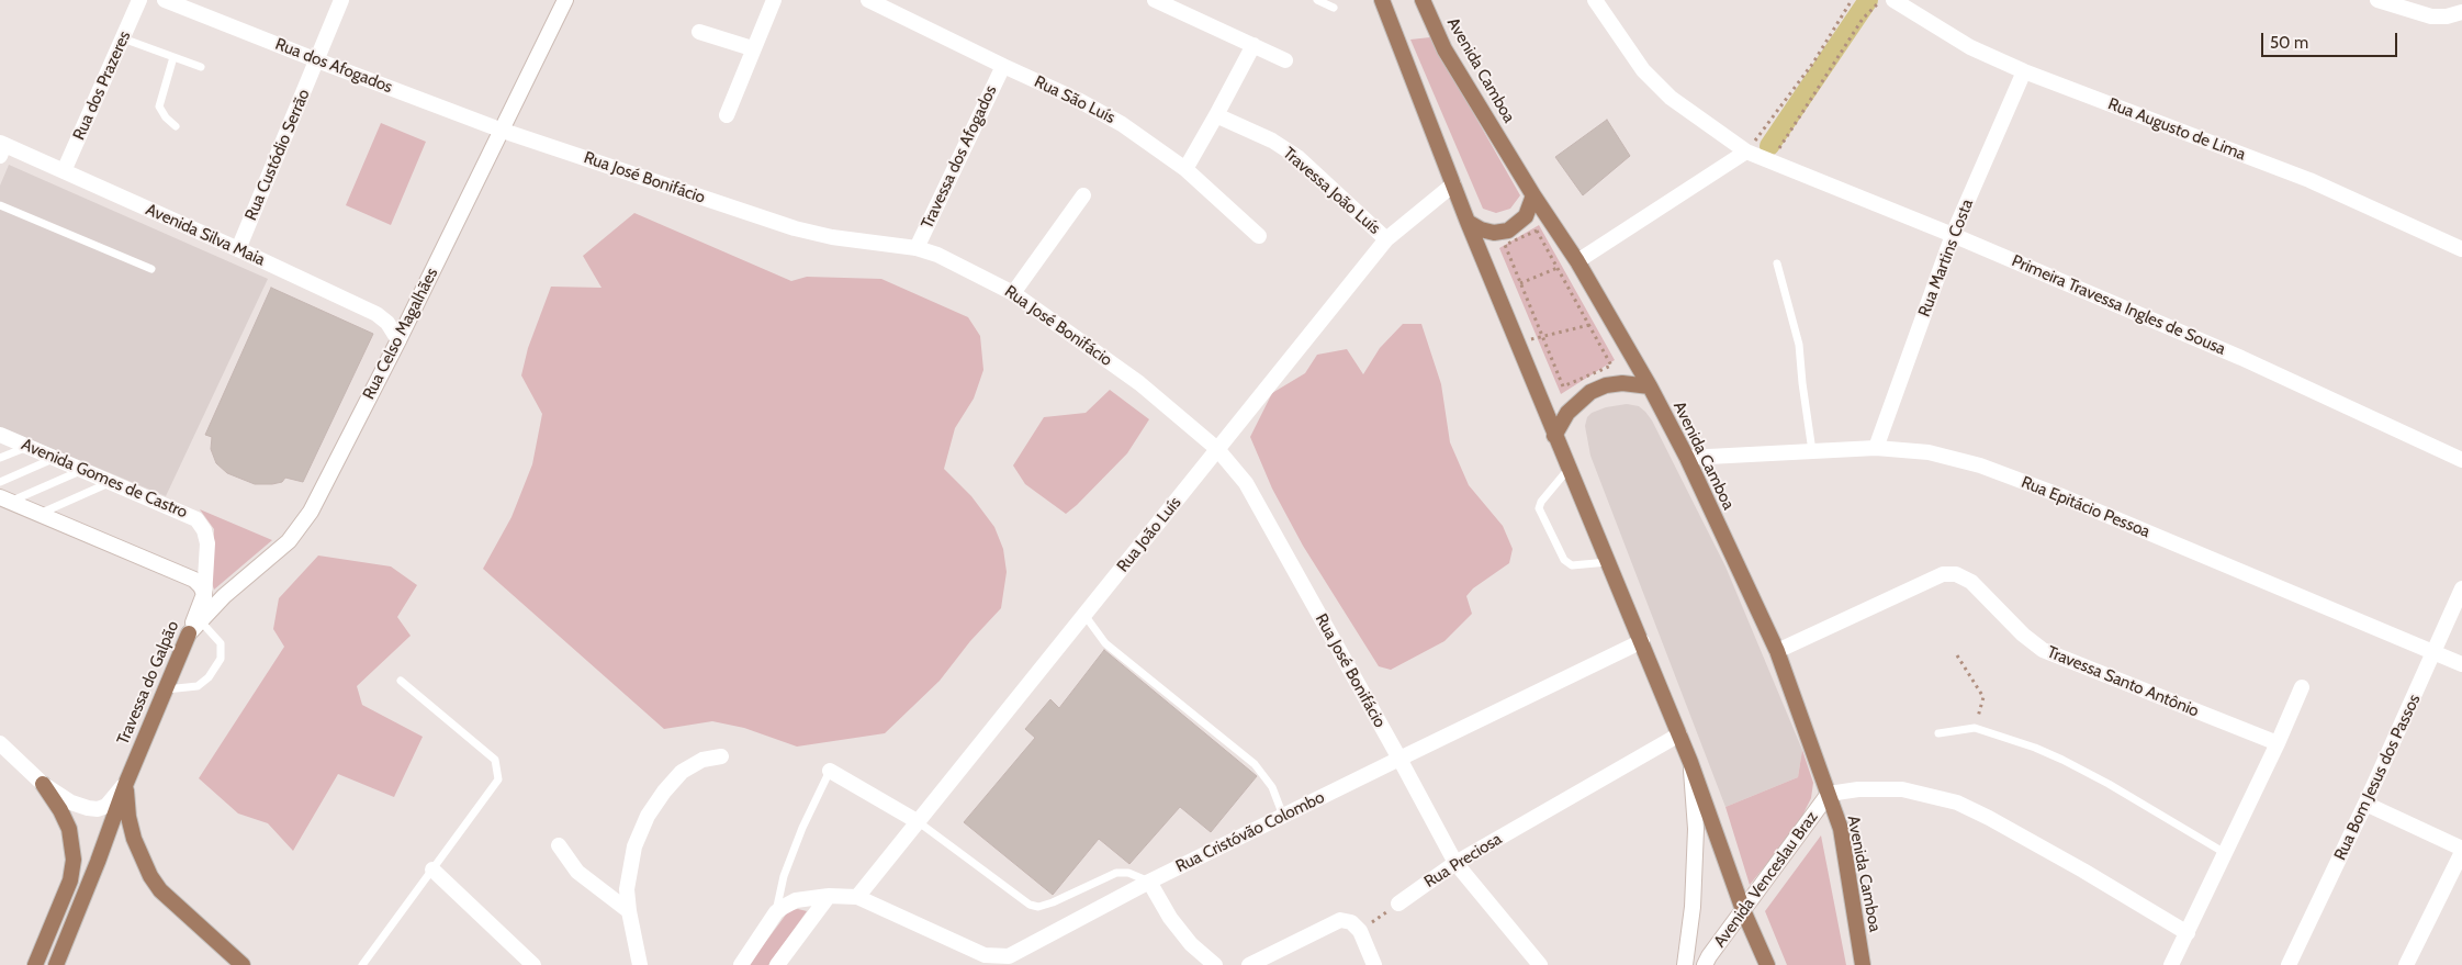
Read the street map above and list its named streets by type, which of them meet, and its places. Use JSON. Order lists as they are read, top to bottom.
{
  "streets": {
    "main road": ["Avenida Camboa", "Travessa do Galpão"],
    "street": [
      "Rua dos Afogados",
      "Rua dos Prazeres",
      "Rua São Luís",
      "Rua Augusto de Lima",
      "Rua Custódio Serrão",
      "Travessa dos Afogados",
      "Rua José Bonifácio",
      "Travessa João Luís",
      "Avenida Silva Maia",
      "Rua Martins Costa",
      "Primeira Travessa Ingles de Sousa",
      "Rua Celso Magalhães",
      "Avenida Gomes de Castro",
      "Rua Epitácio Pessoa",
      "Rua João Luís",
      "Travessa Santo Antônio",
      "Rua Bom Jesus dos Passos",
      "Rua Cristóvão Colombo",
      "Rua Preciosa",
      "Avenida Venceslau Braz"
    ]
  },
  "crossings": [
    ["Rua dos Afogados", "Rua Custódio Serrão"],
    ["Rua dos Afogados", "Rua José Bonifácio"],
    ["Rua dos Afogados", "Rua Celso Magalhães"],
    ["Avenida Camboa", "Rua Epitácio Pessoa"],
    ["Avenida Camboa", "Travessa Santo Antônio"],
    ["Avenida Camboa", "Avenida Venceslau Braz"],
    ["Rua dos Prazeres", "Avenida Silva Maia"],
    ["Rua São Luís", "Travessa dos Afogados"],
    ["Rua Augusto de Lima", "Rua Martins Costa"],
    ["Rua Custódio Serrão", "Avenida Silva Maia"],
    ["Travessa dos Afogados", "Rua José Bonifácio"],
    ["Rua José Bonifácio", "Rua Celso Magalhães"],
    ["Rua José Bonifácio", "Rua João Luís"],
    ["Rua José Bonifácio", "Rua Cristóvão Colombo"],
    ["Rua José Bonifácio", "Rua Preciosa"],
    ["Travessa João Luís", "Rua João Luís"],
    ["Avenida Silva Maia", "Rua Celso Magalhães"],
    ["Rua Martins Costa", "Primeira Travessa Ingles de Sousa"],
    ["Rua Martins Costa", "Rua Epitácio Pessoa"],
    ["Rua Celso Magalhães", "Travessa do Galpão"],
    ["Avenida Gomes de Castro", "Travessa do Galpão"],
    ["Rua Epitácio Pessoa", "Rua Bom Jesus dos Passos"],
    ["Rua João Luís", "Rua Cristóvão Colombo"]
  ],
  "scale_bar": "50 m"
}
